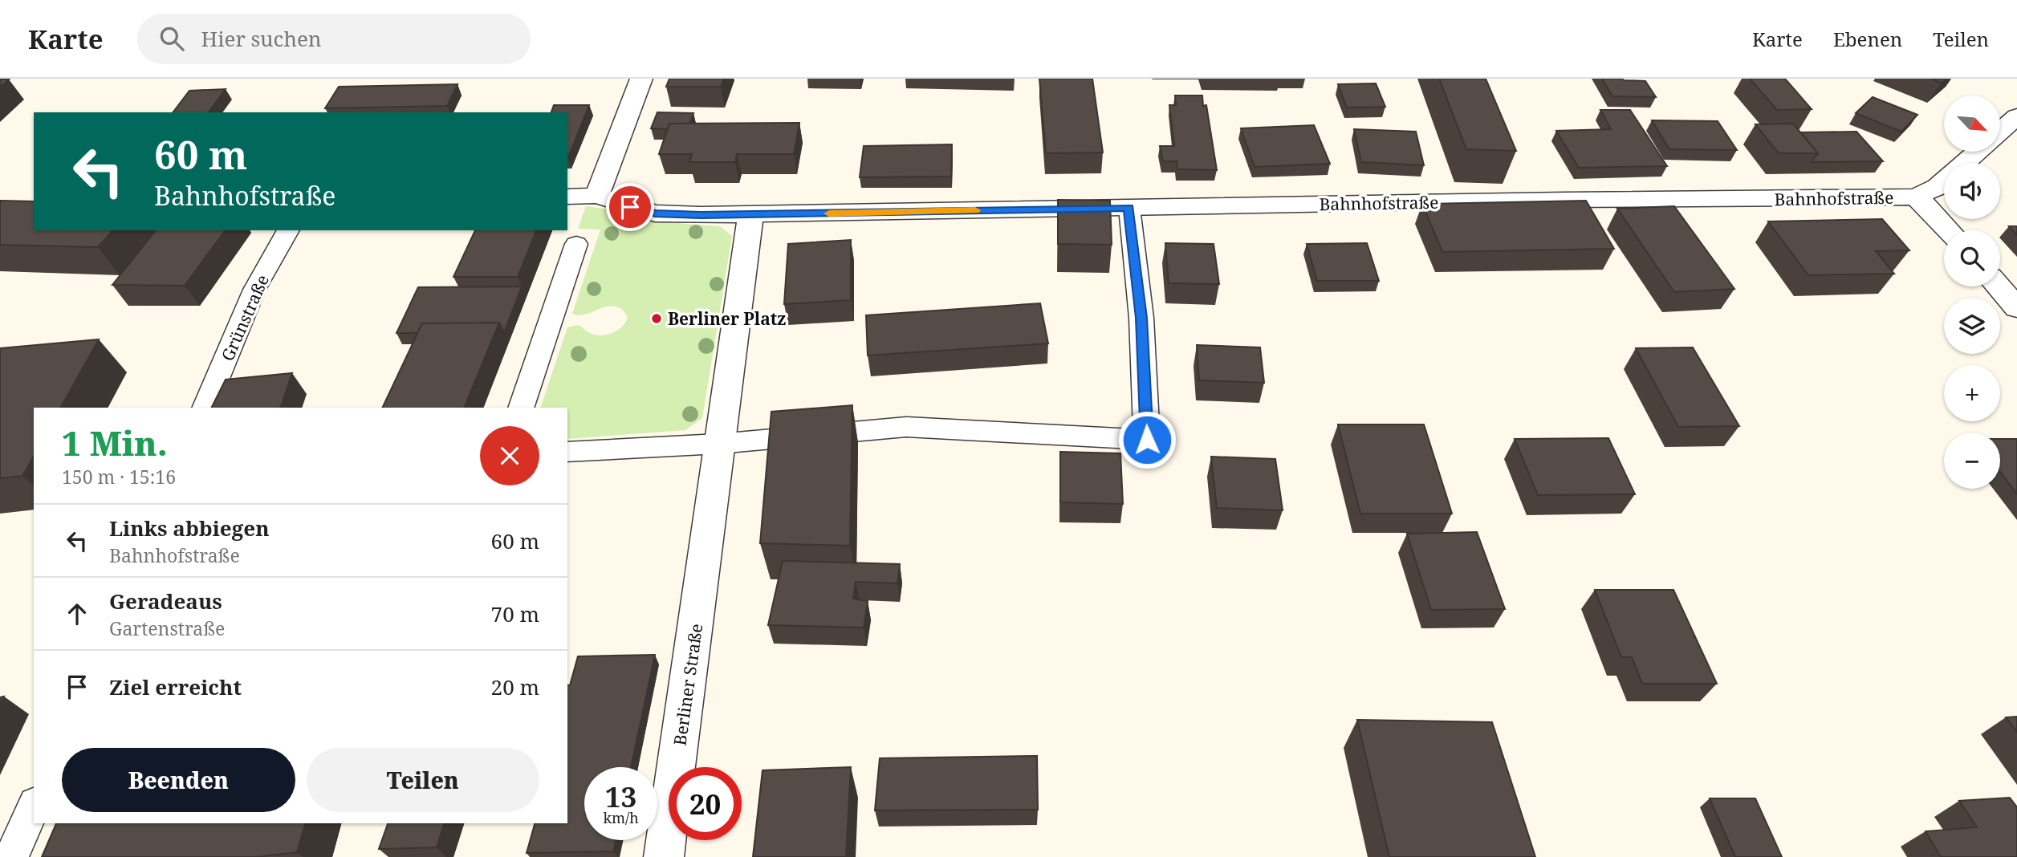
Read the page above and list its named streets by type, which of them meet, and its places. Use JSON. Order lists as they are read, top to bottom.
{
  "streets": {
    "street": ["Bahnhofstraße", "Berliner Straße"],
    "lane": ["Grünstraße"]
  },
  "places": ["Berliner Platz"],
  "north": "bottom right",
  "page": {
    "header": "Karte",
    "search": "Hier suchen",
    "nav": ["Karte", "Ebenen", "Teilen"],
    "map_buttons": ["+", "−"],
    "turn": ["60 m", "Bahnhofstraße"],
    "heading": ["1 Min.", "150 m · 15:16"],
    "list": [
      {
        "name": "Links abbiegen",
        "note": "Bahnhofstraße",
        "value": "60 m"
      },
      {
        "name": "Geradeaus",
        "note": "Gartenstraße",
        "value": "70 m"
      },
      {
        "name": "Ziel erreicht",
        "value": "20 m"
      }
    ],
    "buttons": ["Beenden", "Teilen"],
    "speed": "13 km/h",
    "limit": "20"
  }
}
